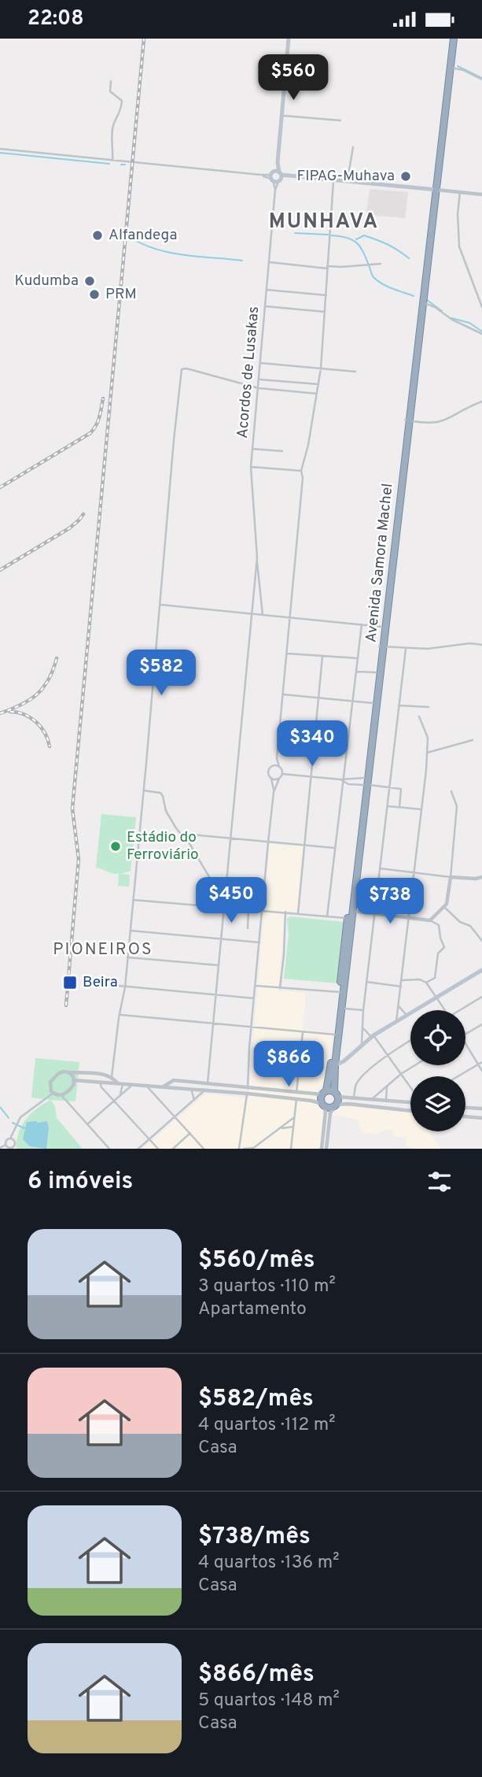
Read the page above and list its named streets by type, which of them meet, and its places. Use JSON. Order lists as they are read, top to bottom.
{
  "streets": {
    "highway": ["Avenida Samora Machel"],
    "street": ["Acordos de Lusakas"]
  },
  "districts": ["MUNHAVA", "PIONEIROS"],
  "places": {
    "other": [
      "FIPAG-Muhava",
      "Alfandega",
      "Kudumba",
      "PRM",
      "Estádio do Ferroviário"
    ],
    "transit": ["Beira"]
  },
  "page": {
    "status": "22:08",
    "price": [
      "$560",
      "$582",
      "$340",
      "$450",
      "$738",
      "$866"
    ],
    "heading": "6 imóveis",
    "list": [
      {
        "name": "$560/mês",
        "note": "3 quartos · 110 m² · Apartamento"
      },
      {
        "name": "$582/mês",
        "note": "4 quartos · 112 m² · Casa"
      },
      {
        "name": "$738/mês",
        "note": "4 quartos · 136 m² · Casa"
      },
      {
        "name": "$866/mês",
        "note": "5 quartos · 148 m² · Casa"
      }
    ]
  }
}
